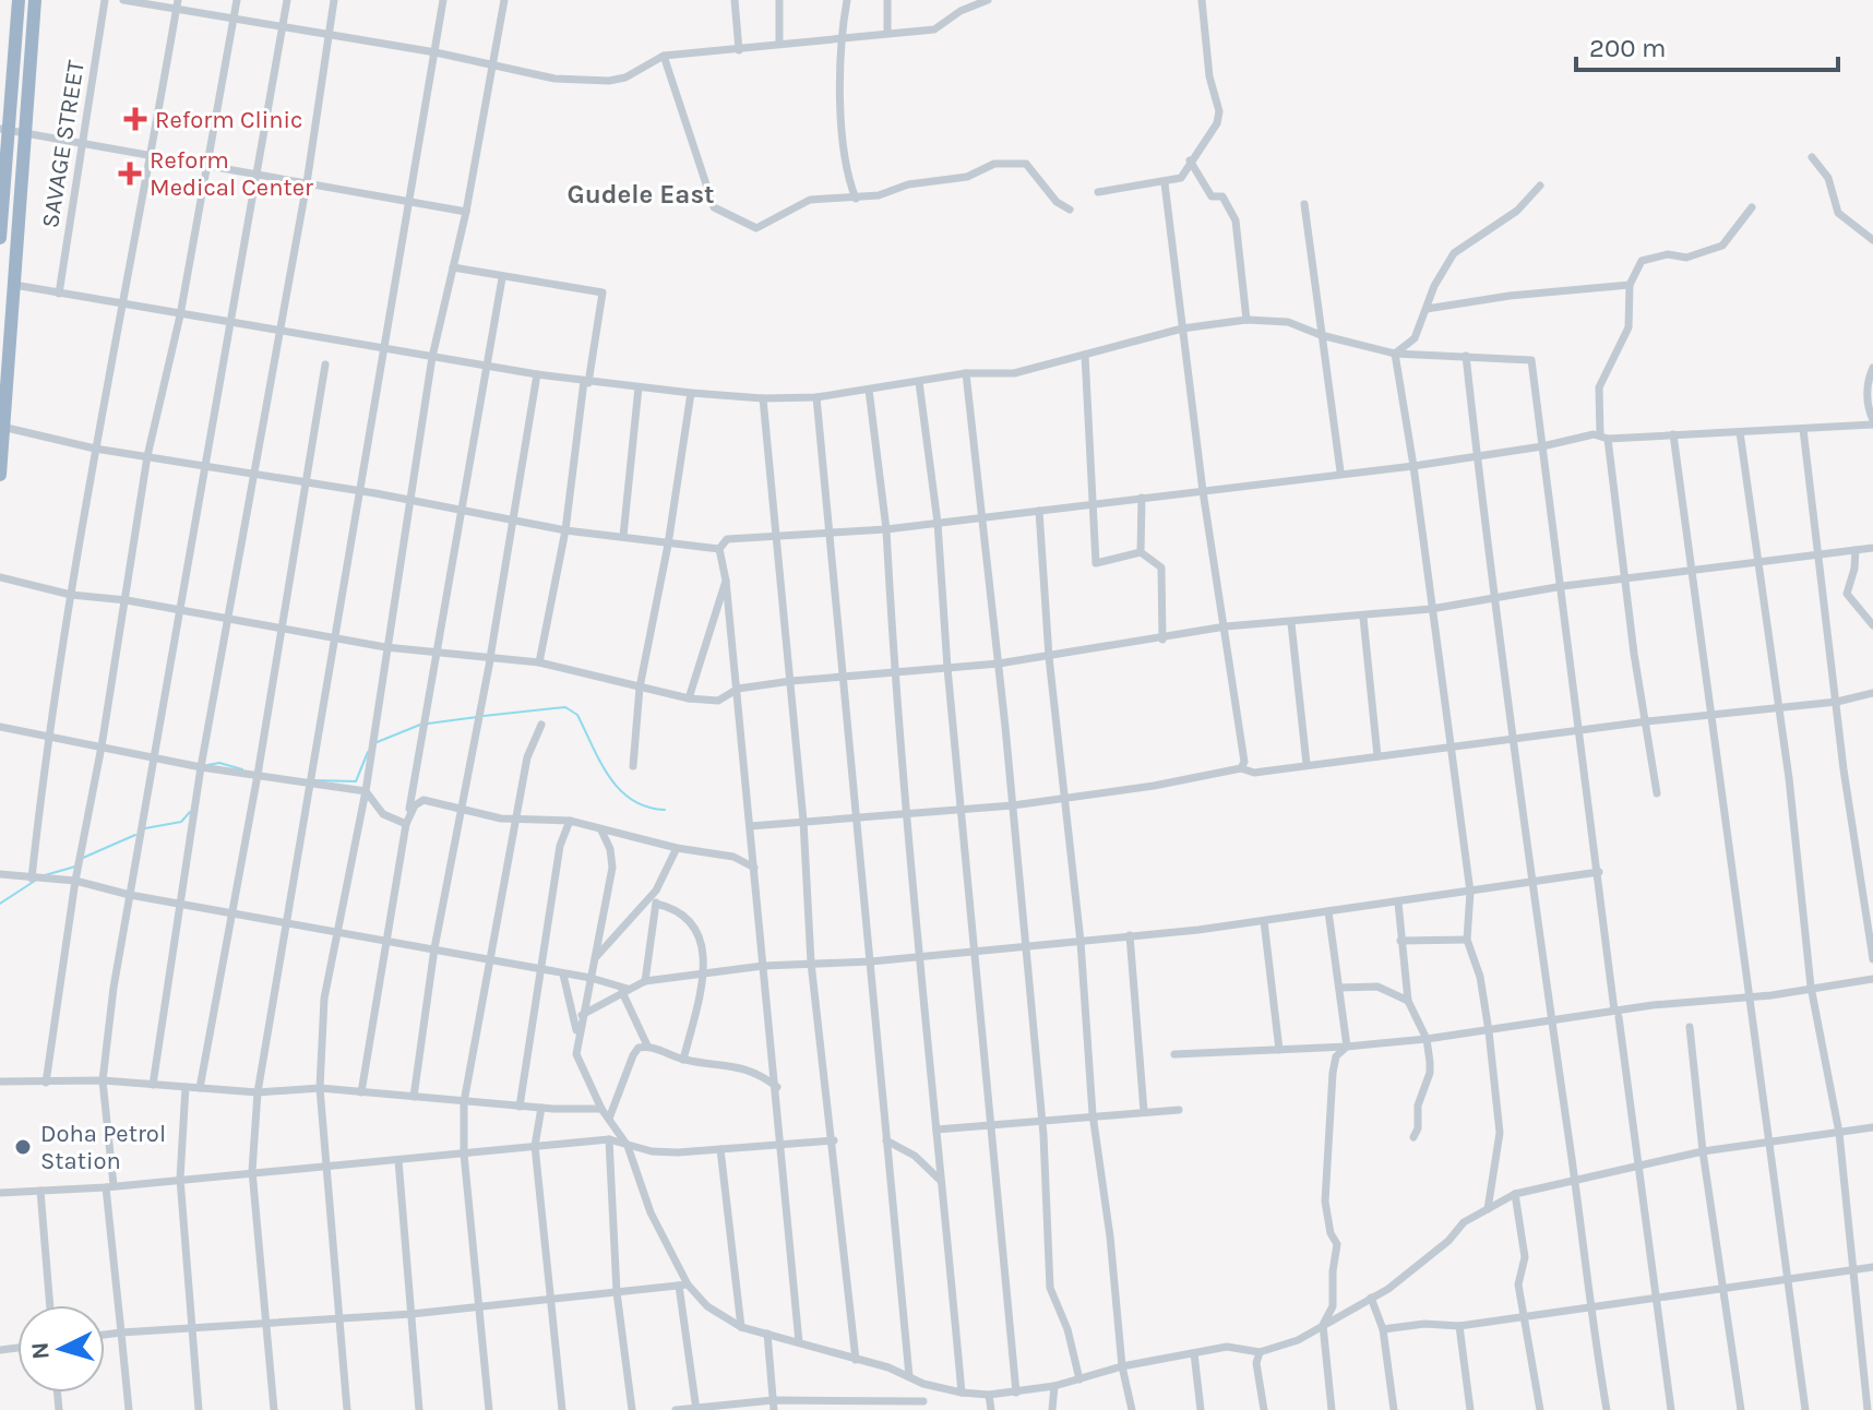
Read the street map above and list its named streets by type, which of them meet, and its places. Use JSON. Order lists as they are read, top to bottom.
{
  "streets": {
    "street": ["SAVAGE STREET"]
  },
  "districts": ["Gudele East"],
  "places": {
    "health": ["Reform Clinic", "Reform Medical Center"],
    "other": ["Doha Petrol Station"]
  },
  "scale_bar": "200 m",
  "north": "left"
}
